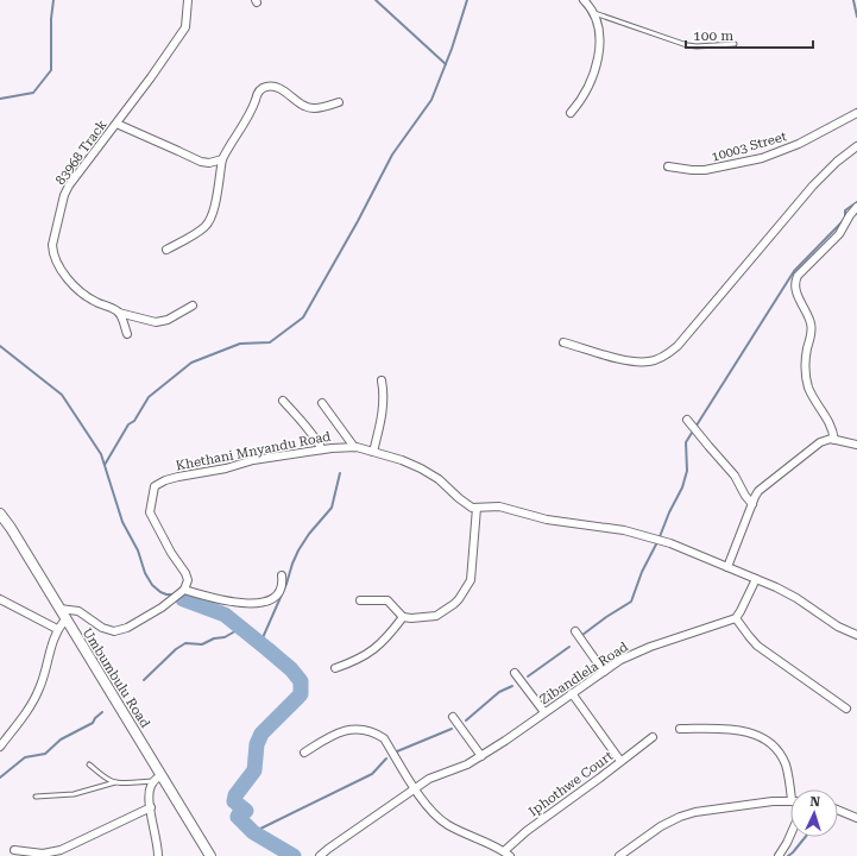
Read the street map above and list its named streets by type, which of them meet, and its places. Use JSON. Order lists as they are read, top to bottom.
{
  "streets": {
    "main road": ["Umbumbulu Road"],
    "street": [
      "10003 Street",
      "83968 Track",
      "Khethani Mnyandu Road",
      "Zibandlela Road",
      "Iphothwe Court"
    ]
  },
  "scale_bar": "100 m",
  "north": "top"
}
